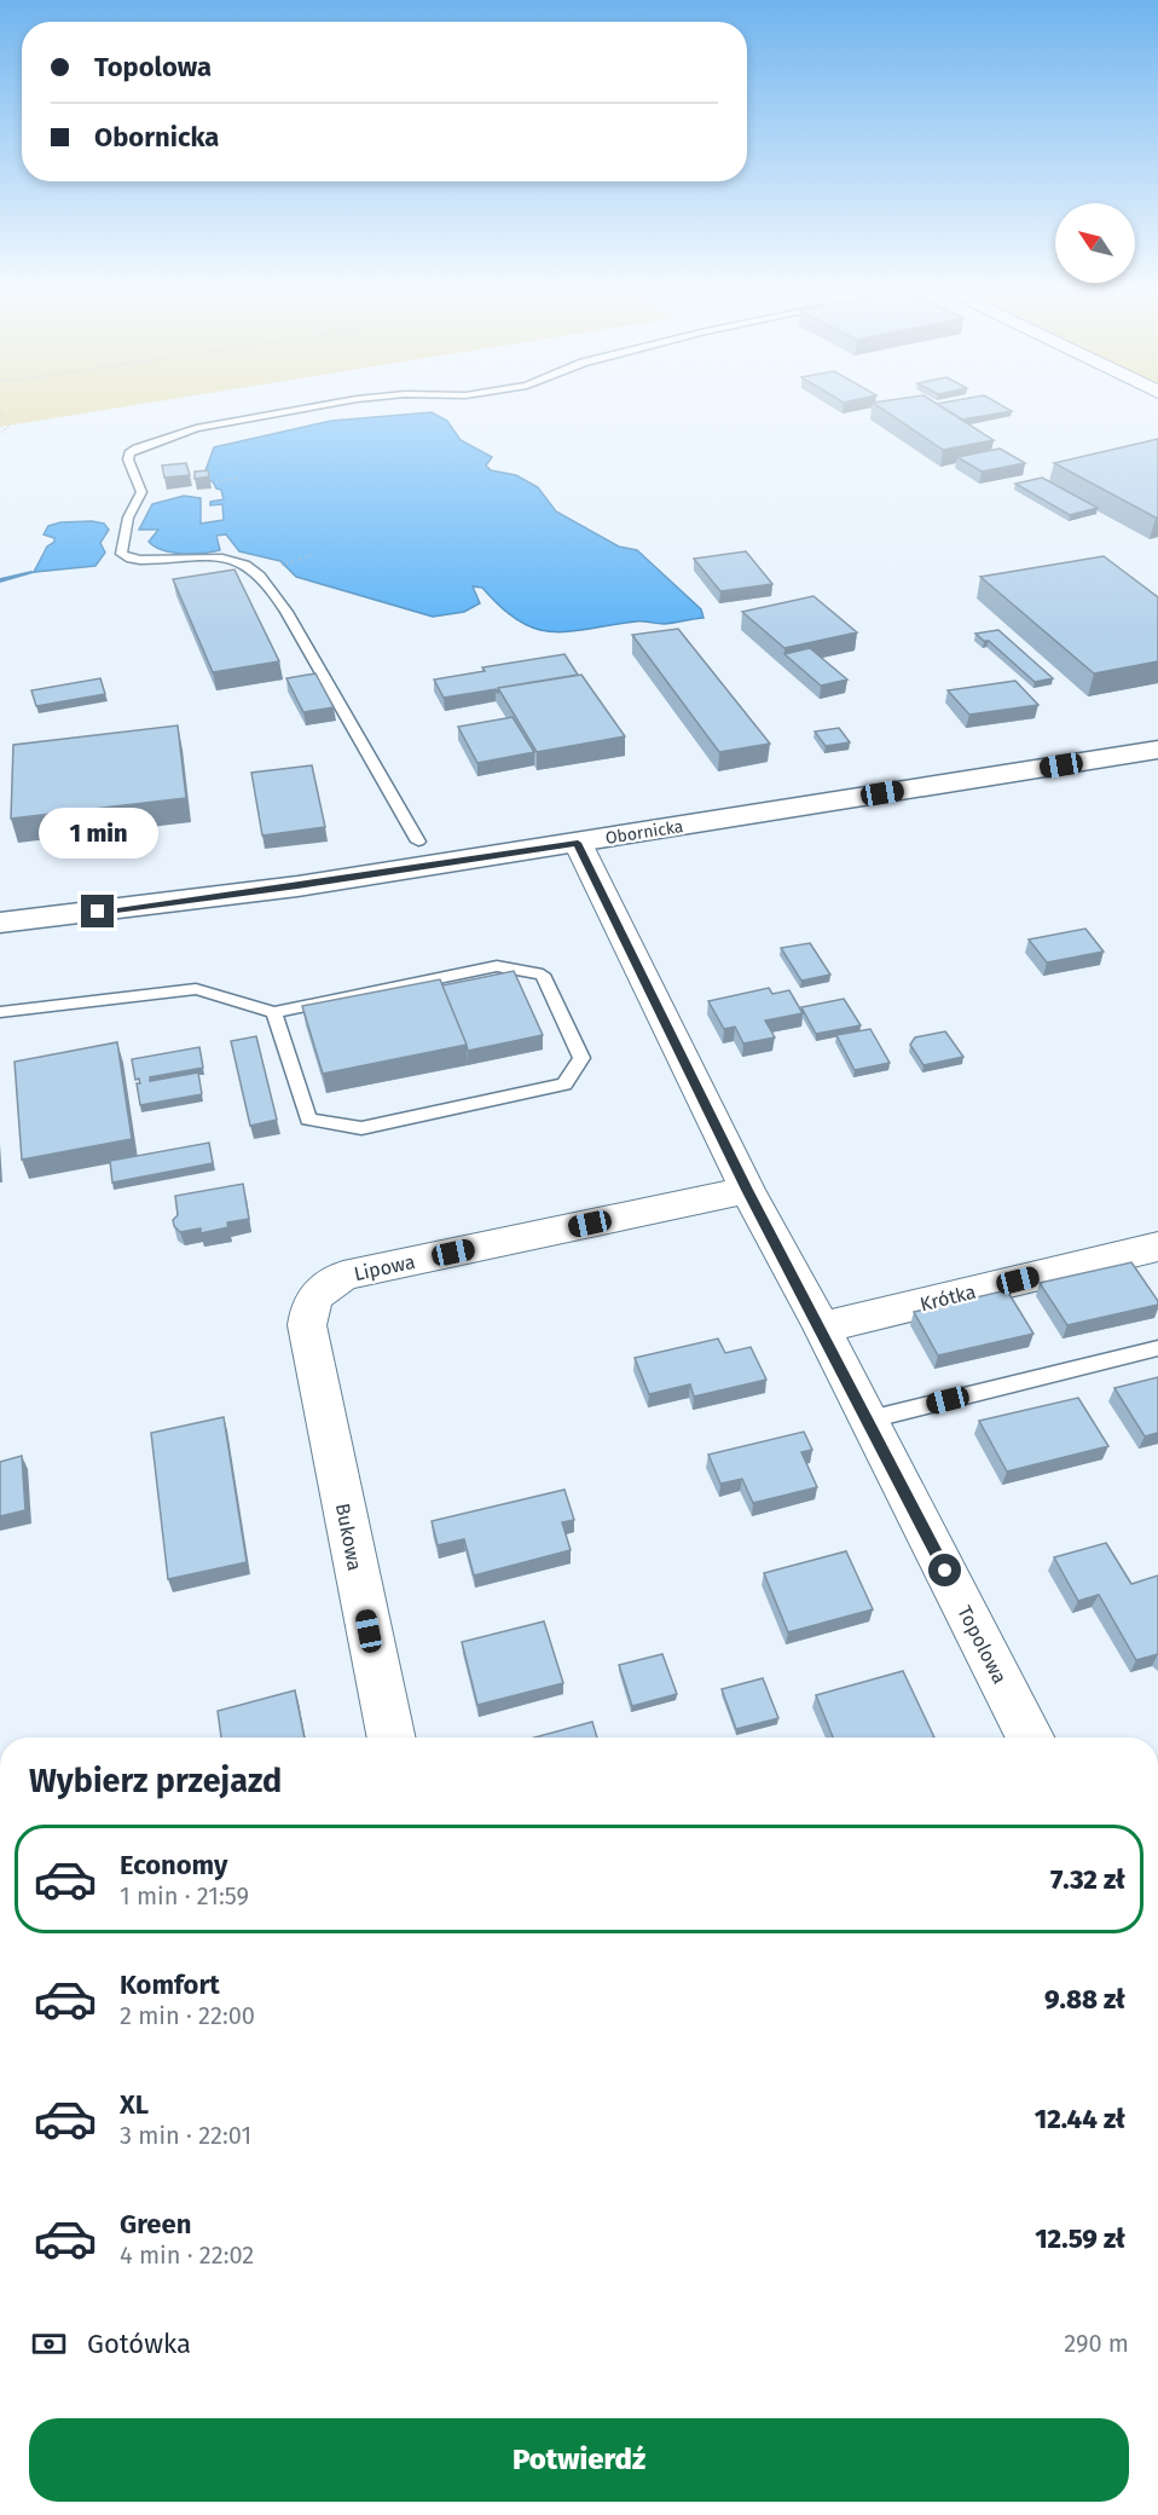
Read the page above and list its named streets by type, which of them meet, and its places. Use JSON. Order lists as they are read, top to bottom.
{
  "streets": {
    "main road": ["Obornicka"],
    "street": [
      "Lipowa",
      "Krótka",
      "Bukowa",
      "Topolowa"
    ]
  },
  "crossings": [
    ["Obornicka", "Topolowa"],
    ["Lipowa", "Bukowa"],
    ["Lipowa", "Topolowa"],
    ["Krótka", "Topolowa"]
  ],
  "north": "top left",
  "page": {
    "banner": ["Topolowa", "Obornicka"],
    "bubble": "1 min",
    "heading": "Wybierz przejazd",
    "list": [
      {
        "name": "Economy",
        "note": "1 min · 21:59",
        "value": "7.32 zł"
      },
      {
        "name": "Komfort",
        "note": "2 min · 22:00",
        "value": "9.88 zł"
      },
      {
        "name": "XL",
        "note": "3 min · 22:01",
        "value": "12.44 zł"
      },
      {
        "name": "Green",
        "note": "4 min · 22:02",
        "value": "12.59 zł"
      }
    ],
    "pay": ["Gotówka", "290 m"],
    "buttons": "Potwierdź"
  }
}
